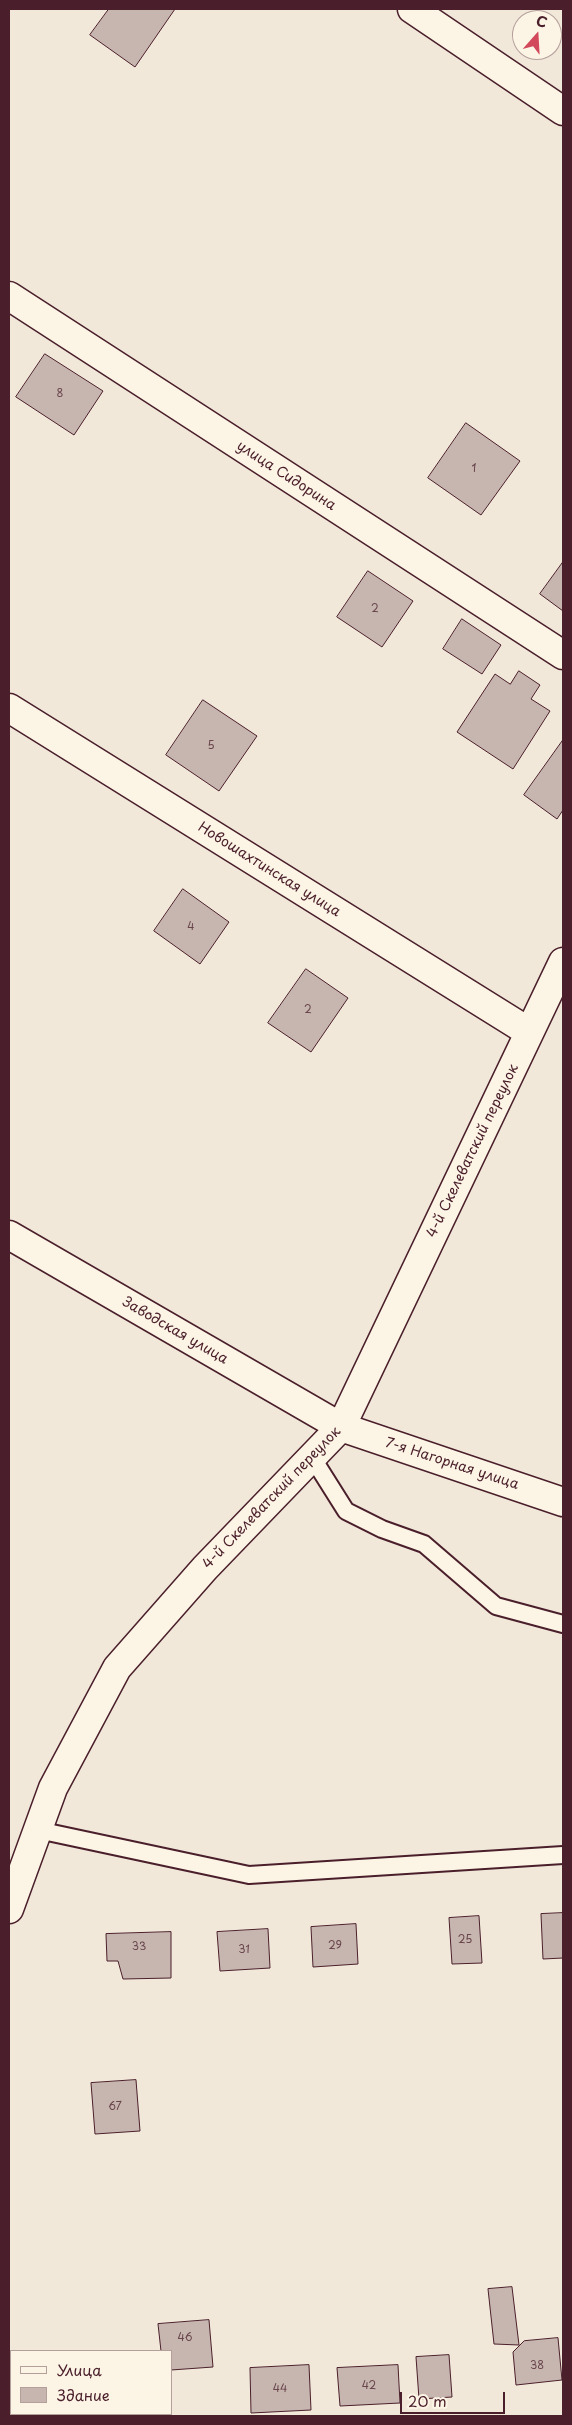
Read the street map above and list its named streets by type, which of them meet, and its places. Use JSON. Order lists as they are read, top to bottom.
{
  "streets": {
    "street": [
      "улица Сидорина",
      "Новошахтинская улица",
      "4-й Скелеватский переулок",
      "Заводская улица",
      "7-я Нагорная улица"
    ]
  },
  "crossings": [
    ["Новошахтинская улица", "4-й Скелеватский переулок"],
    ["4-й Скелеватский переулок", "Заводская улица"],
    ["4-й Скелеватский переулок", "7-я Нагорная улица"],
    ["Заводская улица", "7-я Нагорная улица"]
  ],
  "house_numbers": [
    "8",
    "1",
    "2",
    "5",
    "4",
    "2",
    "25",
    "29",
    "33",
    "31",
    "67",
    "46",
    "38",
    "42",
    "44"
  ],
  "legend": ["Улица", "Здание"],
  "scale_bar": "20 m",
  "north": "top"
}
